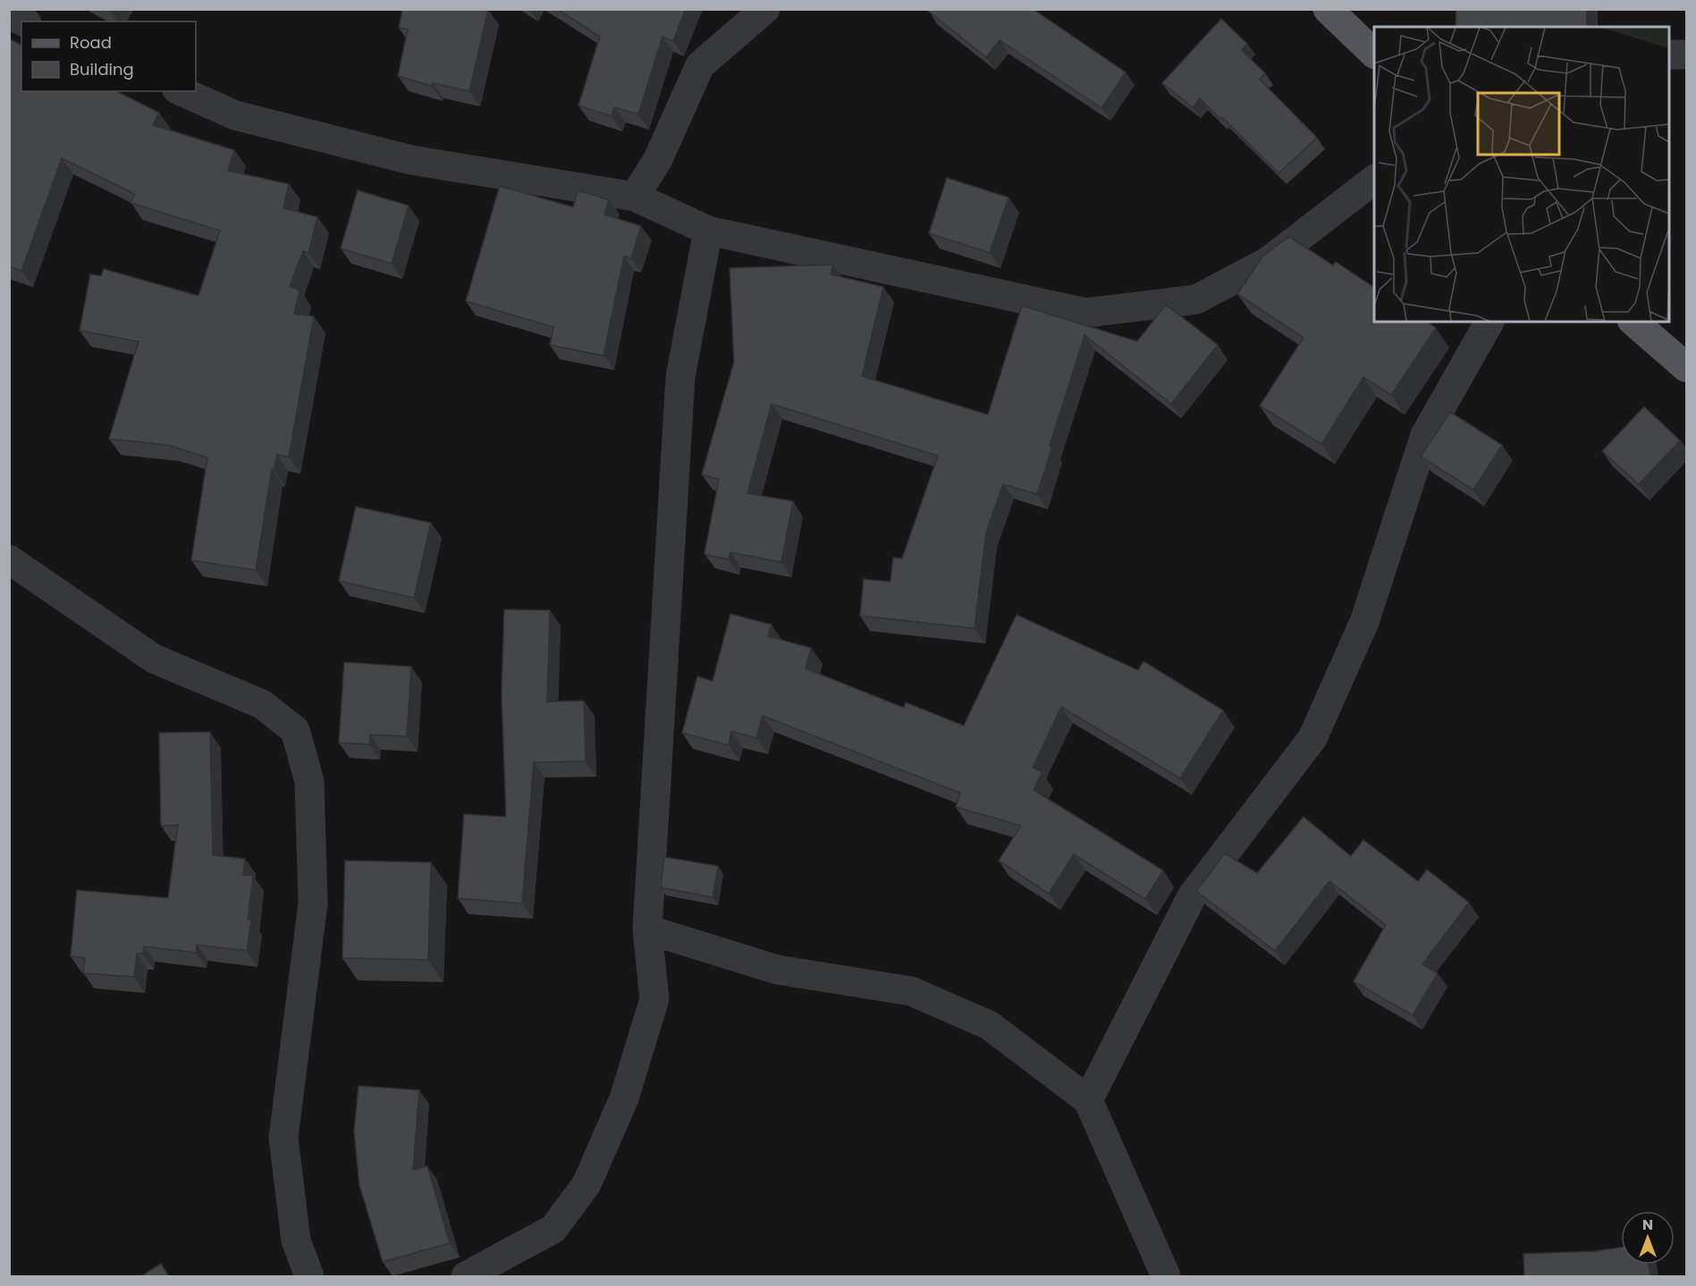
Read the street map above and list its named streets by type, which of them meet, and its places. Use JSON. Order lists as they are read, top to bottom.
{
  "legend": ["Road", "Building"],
  "north": "top"
}
